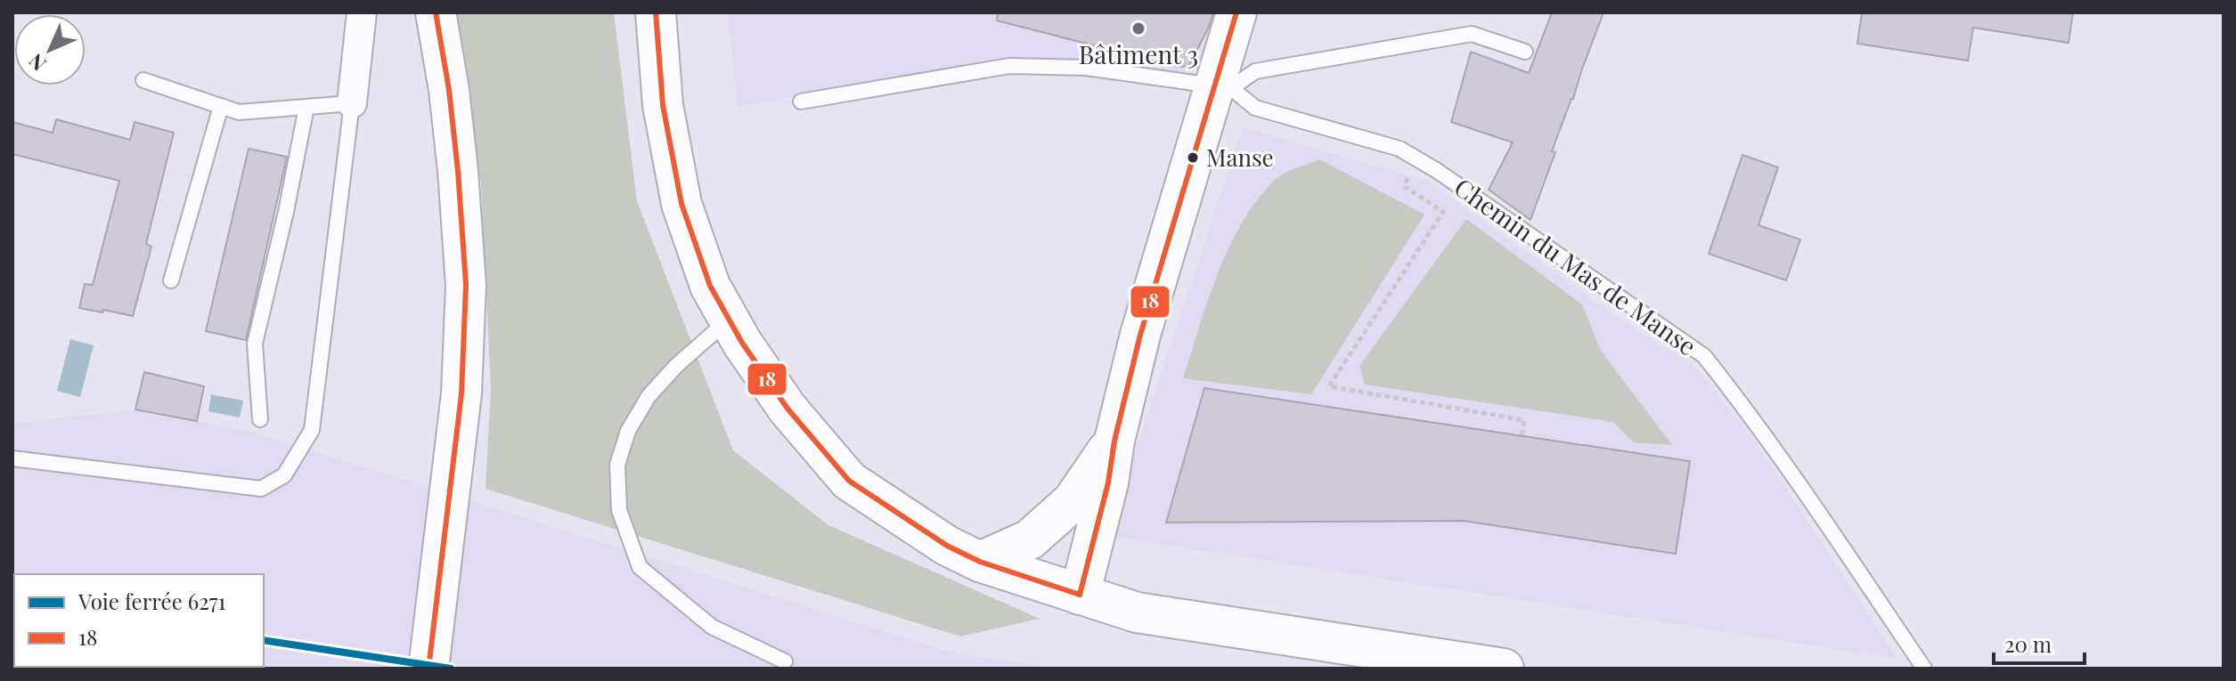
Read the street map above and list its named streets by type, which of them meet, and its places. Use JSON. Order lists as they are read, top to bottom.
{
  "streets": {
    "lane": ["Chemin du Mas de Manse"]
  },
  "places": ["Bâtiment 3", "Manse"],
  "lines": ["transit line 18", "rail line 6271"],
  "legend": ["Voie ferrée 6271", "18"],
  "scale_bar": "20 m",
  "north": "bottom left"
}
